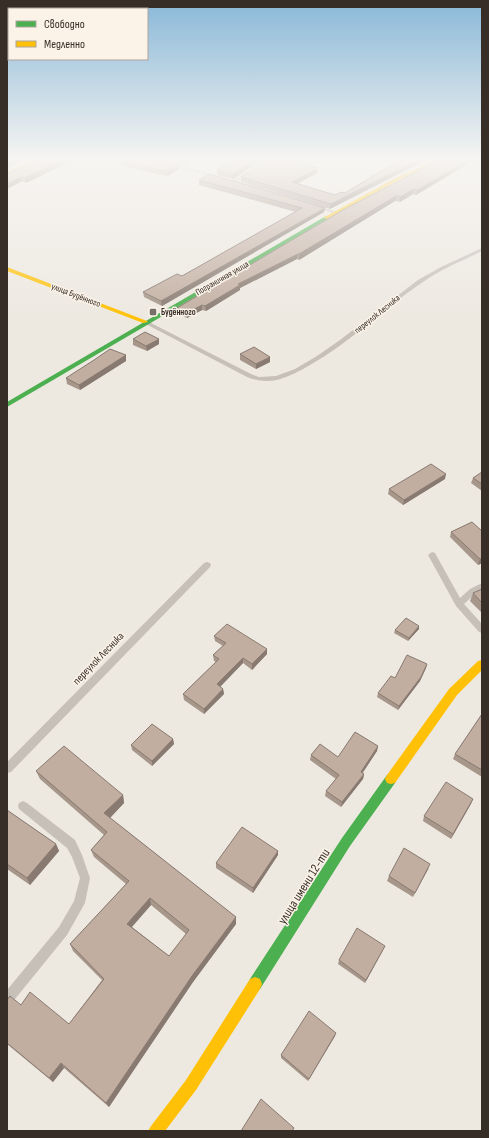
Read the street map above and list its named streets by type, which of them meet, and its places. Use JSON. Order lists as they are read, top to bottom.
{
  "streets": {
    "street": ["Пограничная улица", "улица Будённого", "улица имени 12-ти"],
    "lane": ["переулок Лесника"]
  },
  "crossings": [
    ["Пограничная улица", "улица Будённого"],
    ["Пограничная улица", "переулок Лесника"],
    ["улица Будённого", "переулок Лесника"]
  ],
  "places": {
    "transit": ["Будённого"]
  },
  "legend": ["Свободно", "Медленно"]
}
